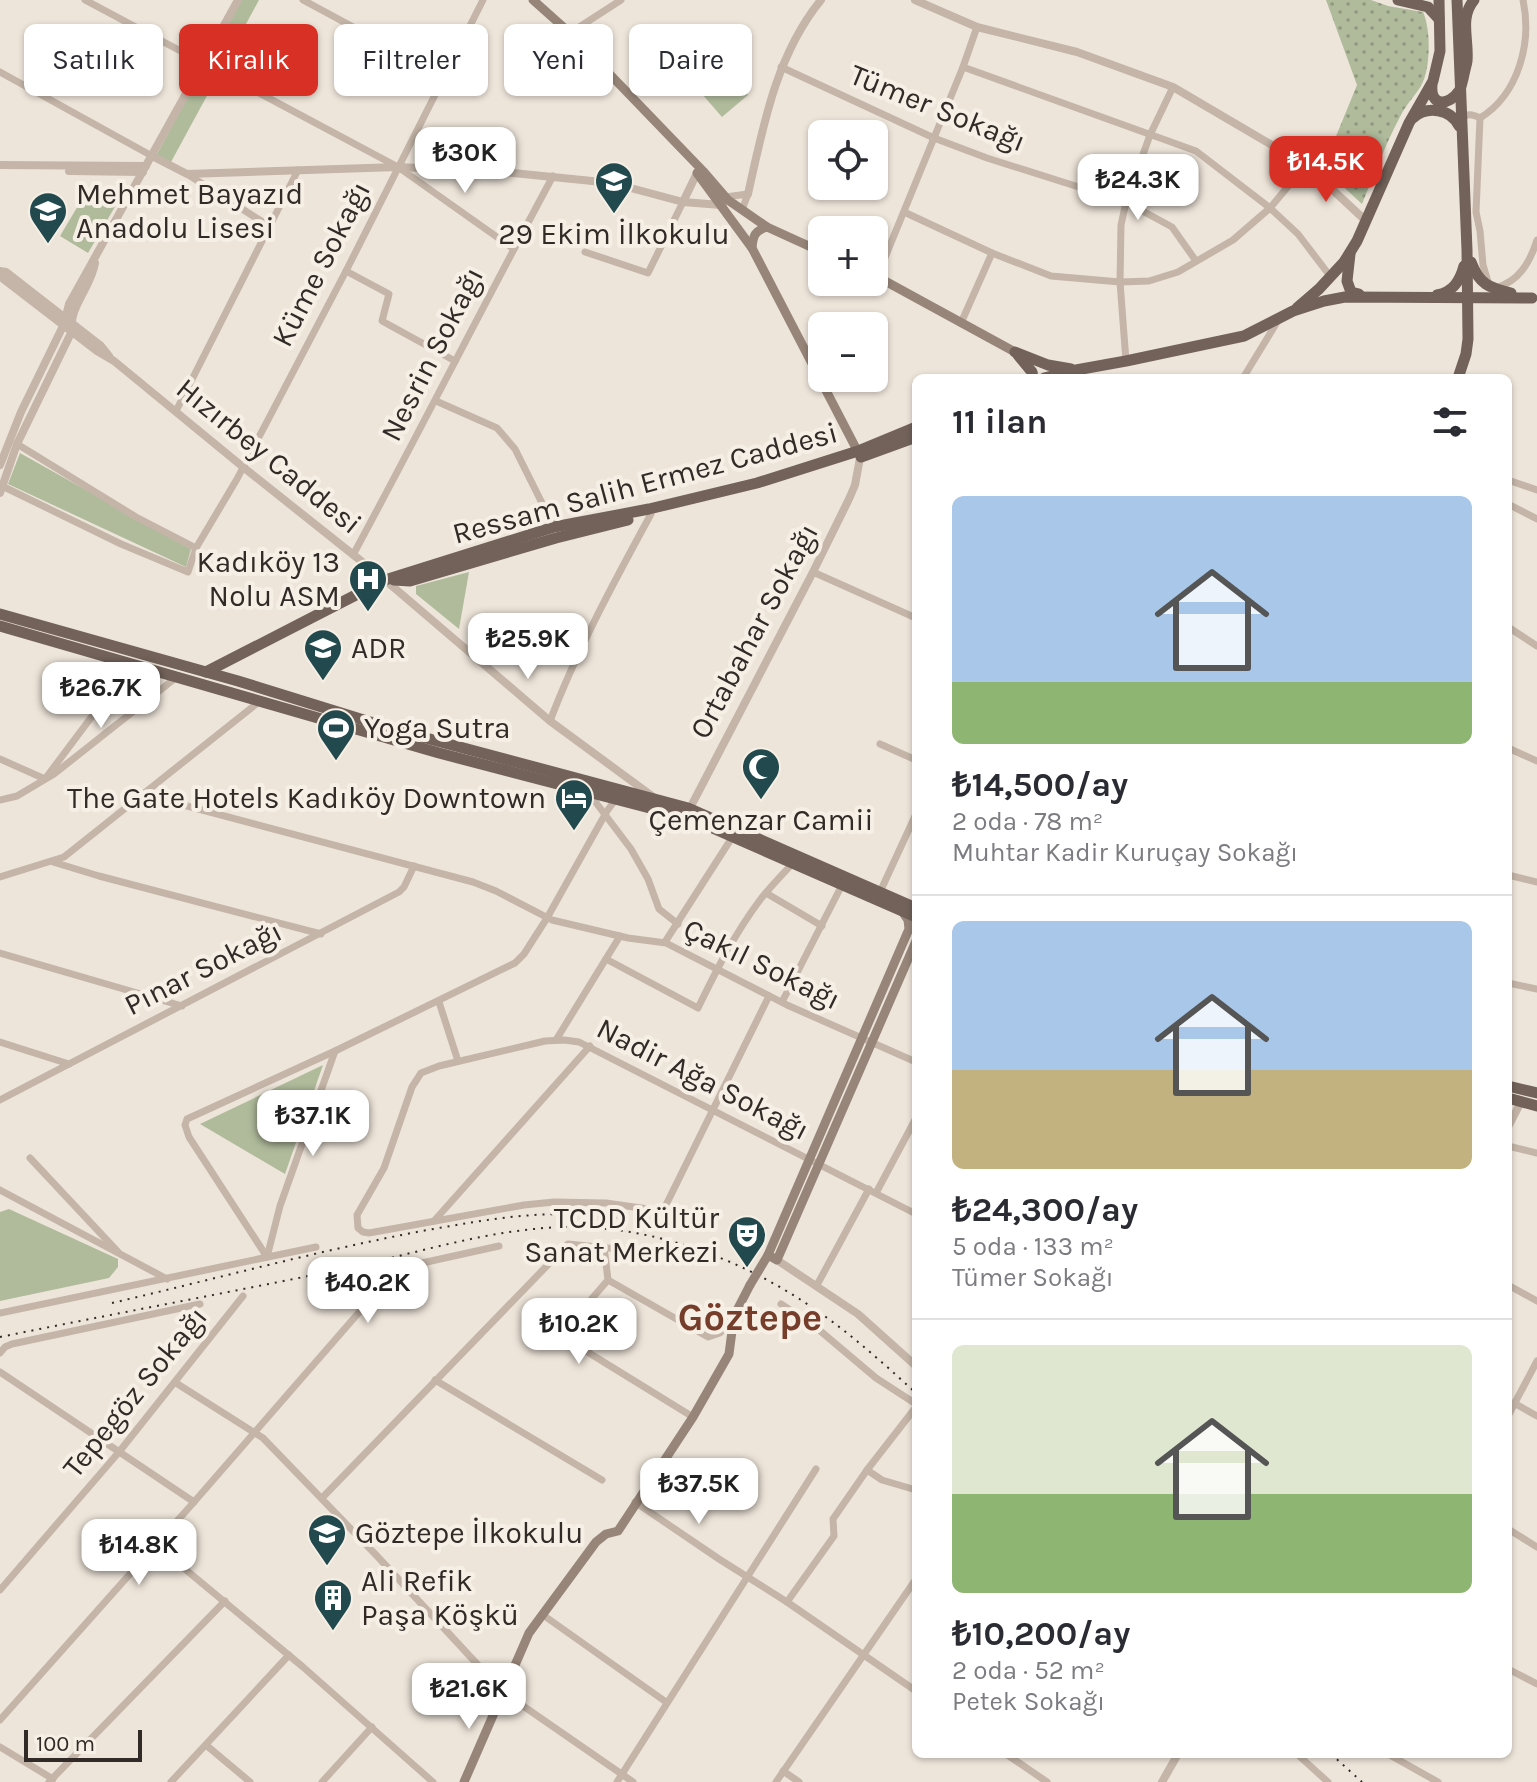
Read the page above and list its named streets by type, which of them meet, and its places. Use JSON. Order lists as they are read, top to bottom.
{
  "streets": {
    "main road": ["Ressam Salih Ermez Caddesi"],
    "street": [
      "Tümer Sokağı",
      "Küme Sokağı",
      "Nesrin Sokağı",
      "Hızırbey Caddesi",
      "Ortabahar Sokağı",
      "Çakıl Sokağı",
      "Pınar Sokağı",
      "Nadir Ağa Sokağı",
      "Tepegöz Sokağı"
    ]
  },
  "crossings": [
    ["Küme Sokağı", "Hızırbey Caddesi"],
    ["Nesrin Sokağı", "Hızırbey Caddesi"],
    ["Hızırbey Caddesi", "Ressam Salih Ermez Caddesi"],
    ["Ressam Salih Ermez Caddesi", "Ortabahar Sokağı"],
    ["Çakıl Sokağı", "Pınar Sokağı"]
  ],
  "districts": ["Göztepe"],
  "places": {
    "school or university": [
      "29 Ekim İlkokulu",
      "Mehmet Bayazıd Anadolu Lisesi",
      "ADR",
      "Göztepe İlkokulu"
    ],
    "hospital": ["Kadıköy 13 Nolu ASM"],
    "sports": ["Yoga Sutra"],
    "mosque": ["Çemenzar Camii"],
    "hotel": ["The Gate Hotels Kadıköy Downtown"],
    "theatre": ["TCDD Kültür Sanat Merkezi"],
    "building": ["Ali Refik Paşa Köşkü"]
  },
  "scale_bar": "100 m",
  "page": {
    "chip": [
      "Satılık",
      "Kiralık",
      "Filtreler",
      "Yeni",
      "Daire"
    ],
    "map_buttons": ["+", "−"],
    "price": [
      "₺30K",
      "₺14.5K",
      "₺24.3K",
      "₺25.9K",
      "₺26.7K",
      "₺37.1K",
      "₺40.2K",
      "₺10.2K",
      "₺37.5K",
      "₺14.8K",
      "₺21.6K"
    ],
    "heading": "11 ilan",
    "list": [
      {
        "name": "₺14,500/ay",
        "note": "2 oda · 78 m² · Muhtar Kadir Kuruçay Sokağı"
      },
      {
        "name": "₺24,300/ay",
        "note": "5 oda · 133 m² · Tümer Sokağı"
      },
      {
        "name": "₺10,200/ay",
        "note": "2 oda · 52 m² · Petek Sokağı"
      }
    ],
    "scale": "100 m"
  }
}
